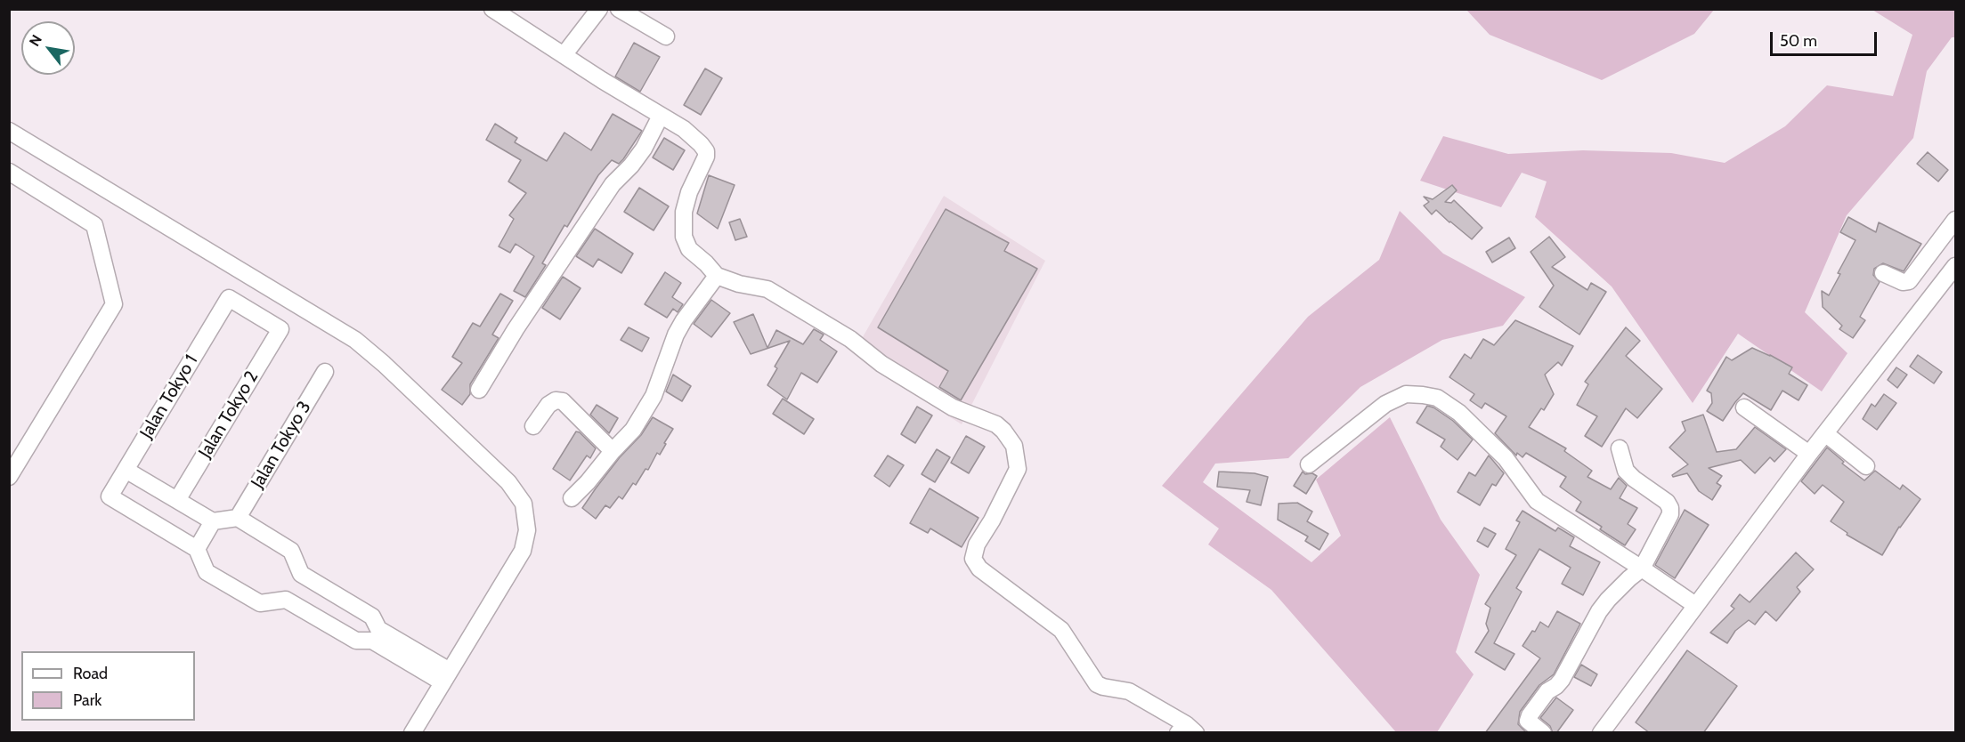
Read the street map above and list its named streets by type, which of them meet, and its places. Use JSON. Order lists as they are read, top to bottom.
{
  "streets": {
    "street": ["Jalan Tokyo 1", "Jalan Tokyo 2", "Jalan Tokyo 3"]
  },
  "crossings": [
    ["Jalan Tokyo 1", "Jalan Tokyo 2"],
    ["Jalan Tokyo 1", "Jalan Tokyo 3"]
  ],
  "legend": ["Road", "Park"],
  "scale_bar": "50 m",
  "north": "top left"
}
